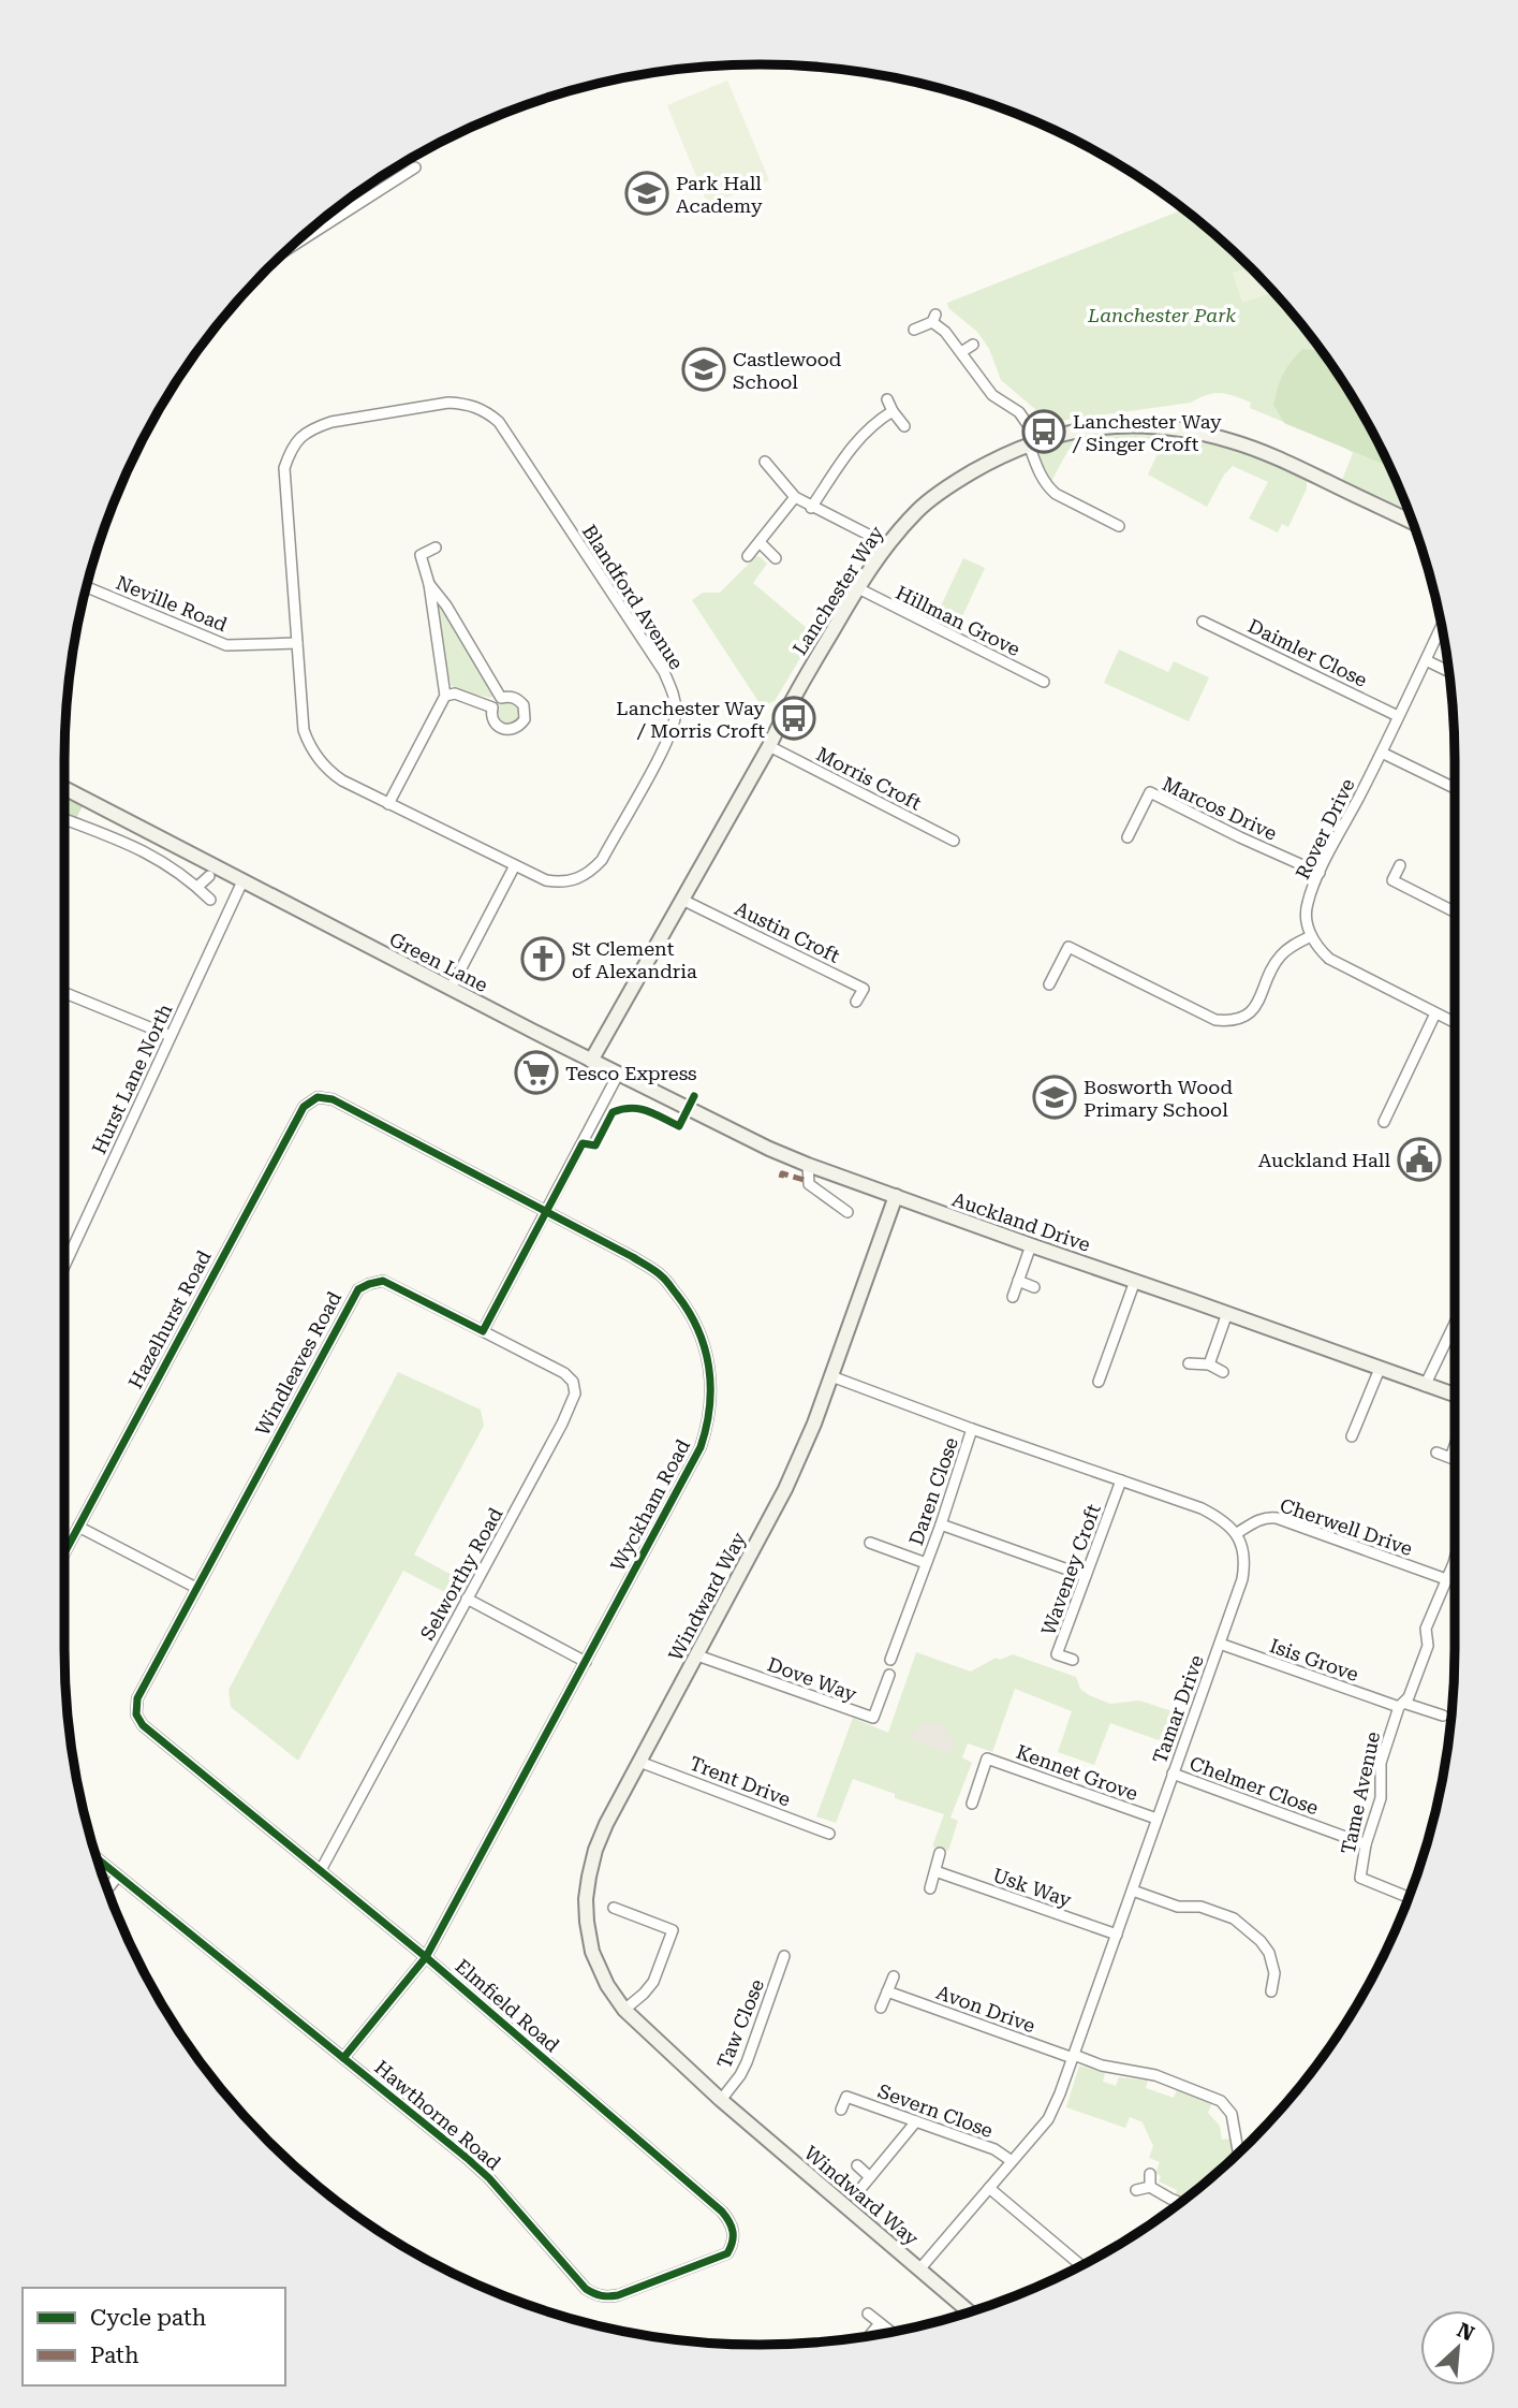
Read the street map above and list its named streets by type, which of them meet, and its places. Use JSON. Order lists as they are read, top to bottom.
{
  "streets": {
    "street": [
      "Lanchester Way",
      "Blandford Avenue",
      "Neville Road",
      "Hillman Grove",
      "Daimler Close",
      "Morris Croft",
      "Marcos Drive",
      "Rover Drive",
      "Austin Croft",
      "Green Lane",
      "Hurst Lane North",
      "Auckland Drive",
      "Hazelhurst Road",
      "Windleaves Road",
      "Daren Close",
      "Wyckham Road",
      "Cherwell Drive",
      "Waveney Croft",
      "Selworthy Road",
      "Windward Way",
      "Isis Grove",
      "Dove Way",
      "Tamar Drive",
      "Kennet Grove",
      "Trent Drive",
      "Chelmer Close",
      "Tame Avenue",
      "Usk Way",
      "Elmfield Road",
      "Avon Drive",
      "Taw Close",
      "Severn Close",
      "Hawthorne Road"
    ]
  },
  "crossings": [
    ["Lanchester Way", "Hillman Grove"],
    ["Lanchester Way", "Morris Croft"],
    ["Lanchester Way", "Austin Croft"],
    ["Lanchester Way", "Green Lane"],
    ["Blandford Avenue", "Neville Road"],
    ["Daimler Close", "Rover Drive"],
    ["Marcos Drive", "Rover Drive"],
    ["Green Lane", "Hurst Lane North"],
    ["Green Lane", "Auckland Drive"],
    ["Green Lane", "Windward Way"],
    ["Auckland Drive", "Windward Way"],
    ["Hazelhurst Road", "Wyckham Road"],
    ["Windleaves Road", "Selworthy Road"],
    ["Windleaves Road", "Elmfield Road"],
    ["Wyckham Road", "Elmfield Road"],
    ["Wyckham Road", "Hawthorne Road"],
    ["Cherwell Drive", "Tamar Drive"],
    ["Cherwell Drive", "Tame Avenue"],
    ["Selworthy Road", "Elmfield Road"],
    ["Windward Way", "Dove Way"],
    ["Windward Way", "Tamar Drive"],
    ["Windward Way", "Trent Drive"],
    ["Windward Way", "Taw Close"],
    ["Isis Grove", "Tamar Drive"],
    ["Isis Grove", "Tame Avenue"],
    ["Tamar Drive", "Kennet Grove"],
    ["Tamar Drive", "Chelmer Close"],
    ["Tamar Drive", "Usk Way"],
    ["Tamar Drive", "Avon Drive"],
    ["Tamar Drive", "Severn Close"],
    ["Chelmer Close", "Tame Avenue"],
    ["Elmfield Road", "Hawthorne Road"]
  ],
  "parks": ["Lanchester Park"],
  "places": {
    "school or university": ["Park Hall Academy", "Castlewood School", "Bosworth Wood Primary School"],
    "bus stop": ["Lanchester Way / Singer Croft", "Lanchester Way / Morris Croft"],
    "church": ["St Clement of Alexandria"],
    "supermarket": ["Tesco Express"],
    "public building": ["Auckland Hall"]
  },
  "legend": ["Cycle path", "Path"],
  "north": "top right"
}
